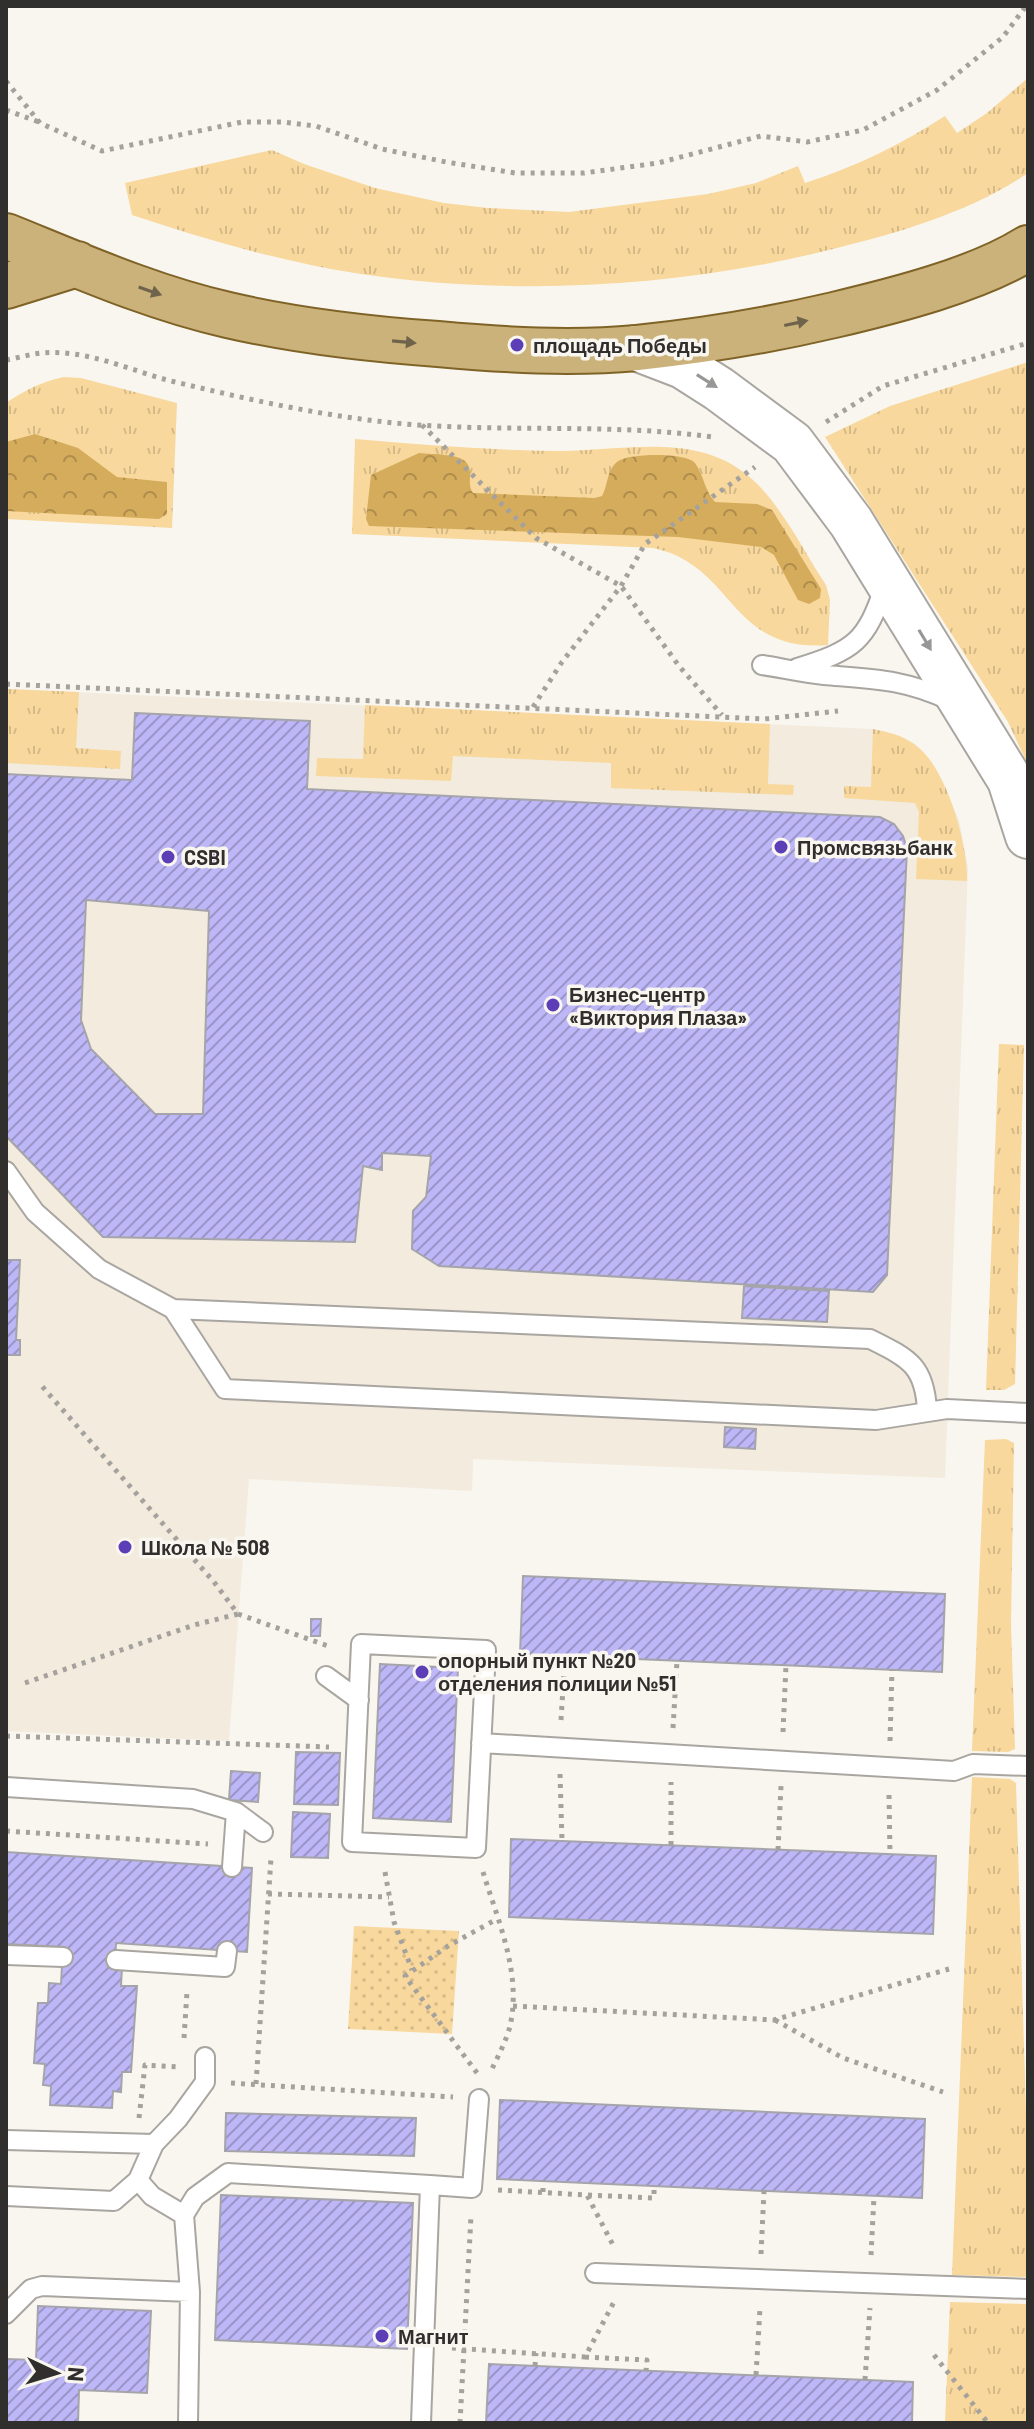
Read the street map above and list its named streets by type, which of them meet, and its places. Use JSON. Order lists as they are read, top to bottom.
{
  "places": [
    "площадь Победы",
    "Промсвязьбанк",
    "CSBI",
    "Бизнес-центр «Виктория Плаза»",
    "Школа № 508",
    "опорный пункт №20 отделения полиции №51",
    "Магнит"
  ],
  "north": "right"
}
